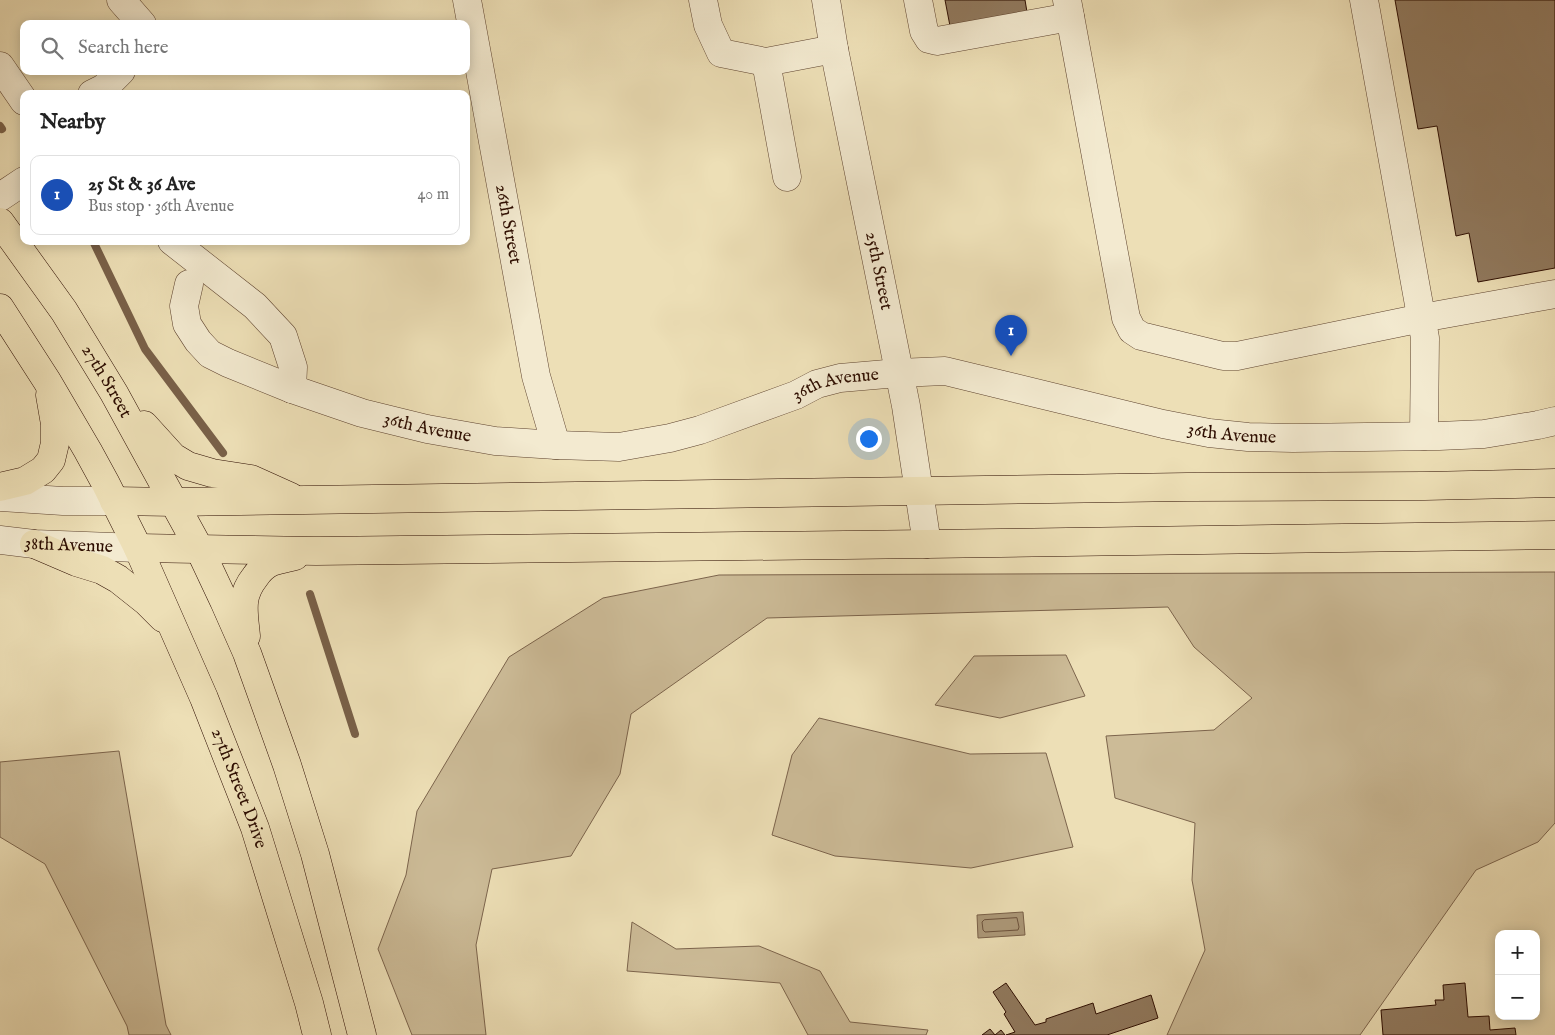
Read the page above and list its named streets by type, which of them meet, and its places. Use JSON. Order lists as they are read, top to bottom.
{
  "streets": {
    "main road": ["27th Street", "27th Street Drive"],
    "street": [
      "26th Street",
      "25th Street",
      "36th Avenue",
      "38th Avenue"
    ]
  },
  "crossings": [
    ["26th Street", "36th Avenue"],
    ["25th Street", "36th Avenue"],
    ["38th Avenue", "27th Street Drive"]
  ],
  "page": {
    "search": "Search here",
    "heading": "Nearby",
    "list": [
      {
        "mark": "1",
        "name": "25 St & 36 Ave",
        "note": "Bus stop · 36th Avenue",
        "value": "40 m"
      }
    ],
    "pins": "1",
    "map_buttons": ["+", "−"]
  }
}
